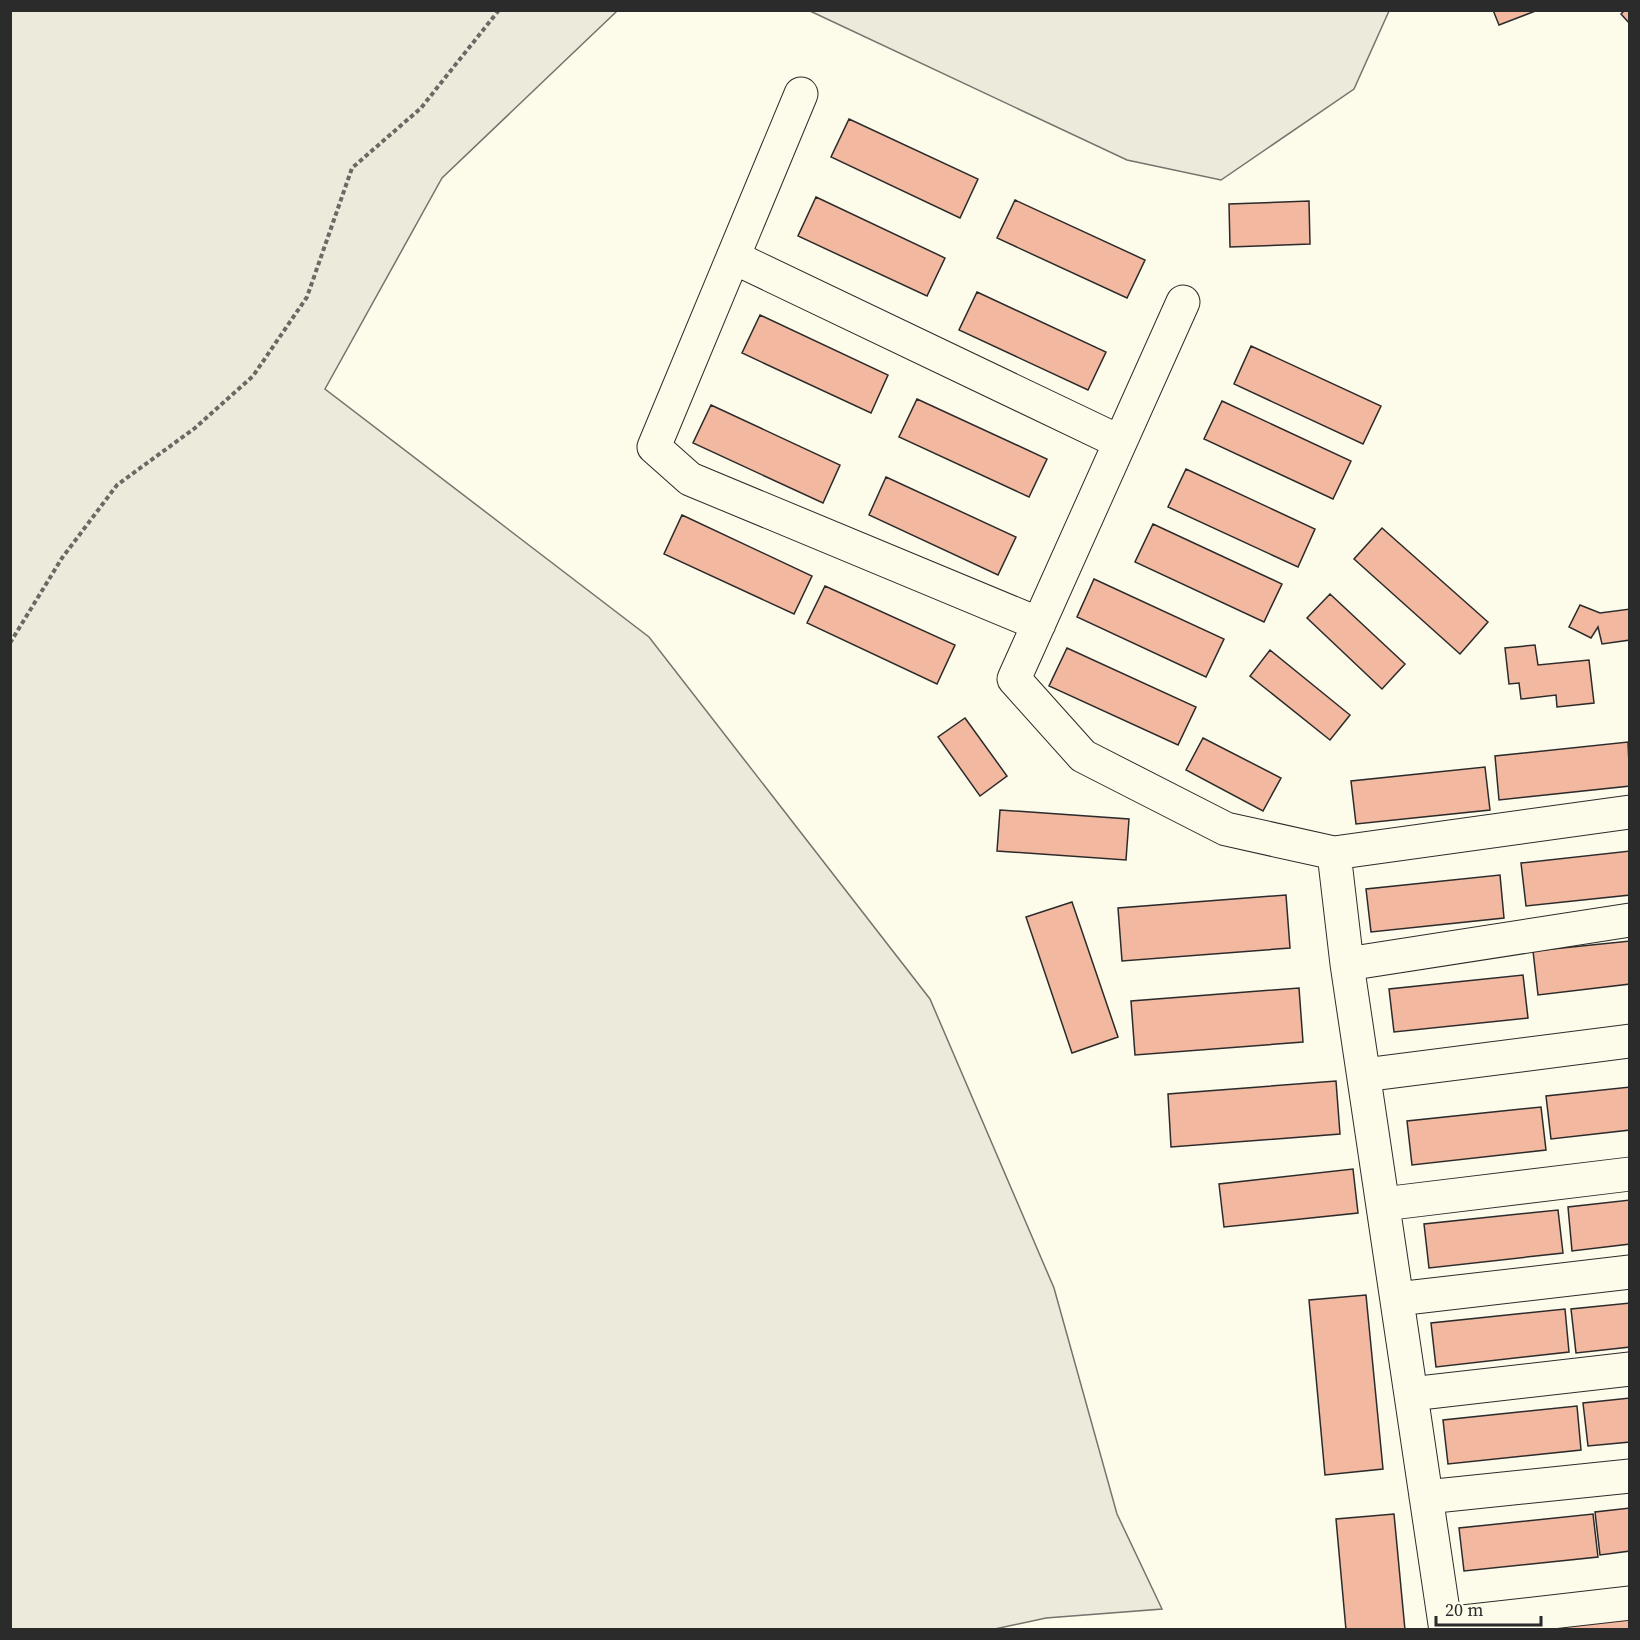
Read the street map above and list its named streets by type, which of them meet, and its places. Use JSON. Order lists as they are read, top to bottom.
{
  "scale_bar": "20 m"
}
